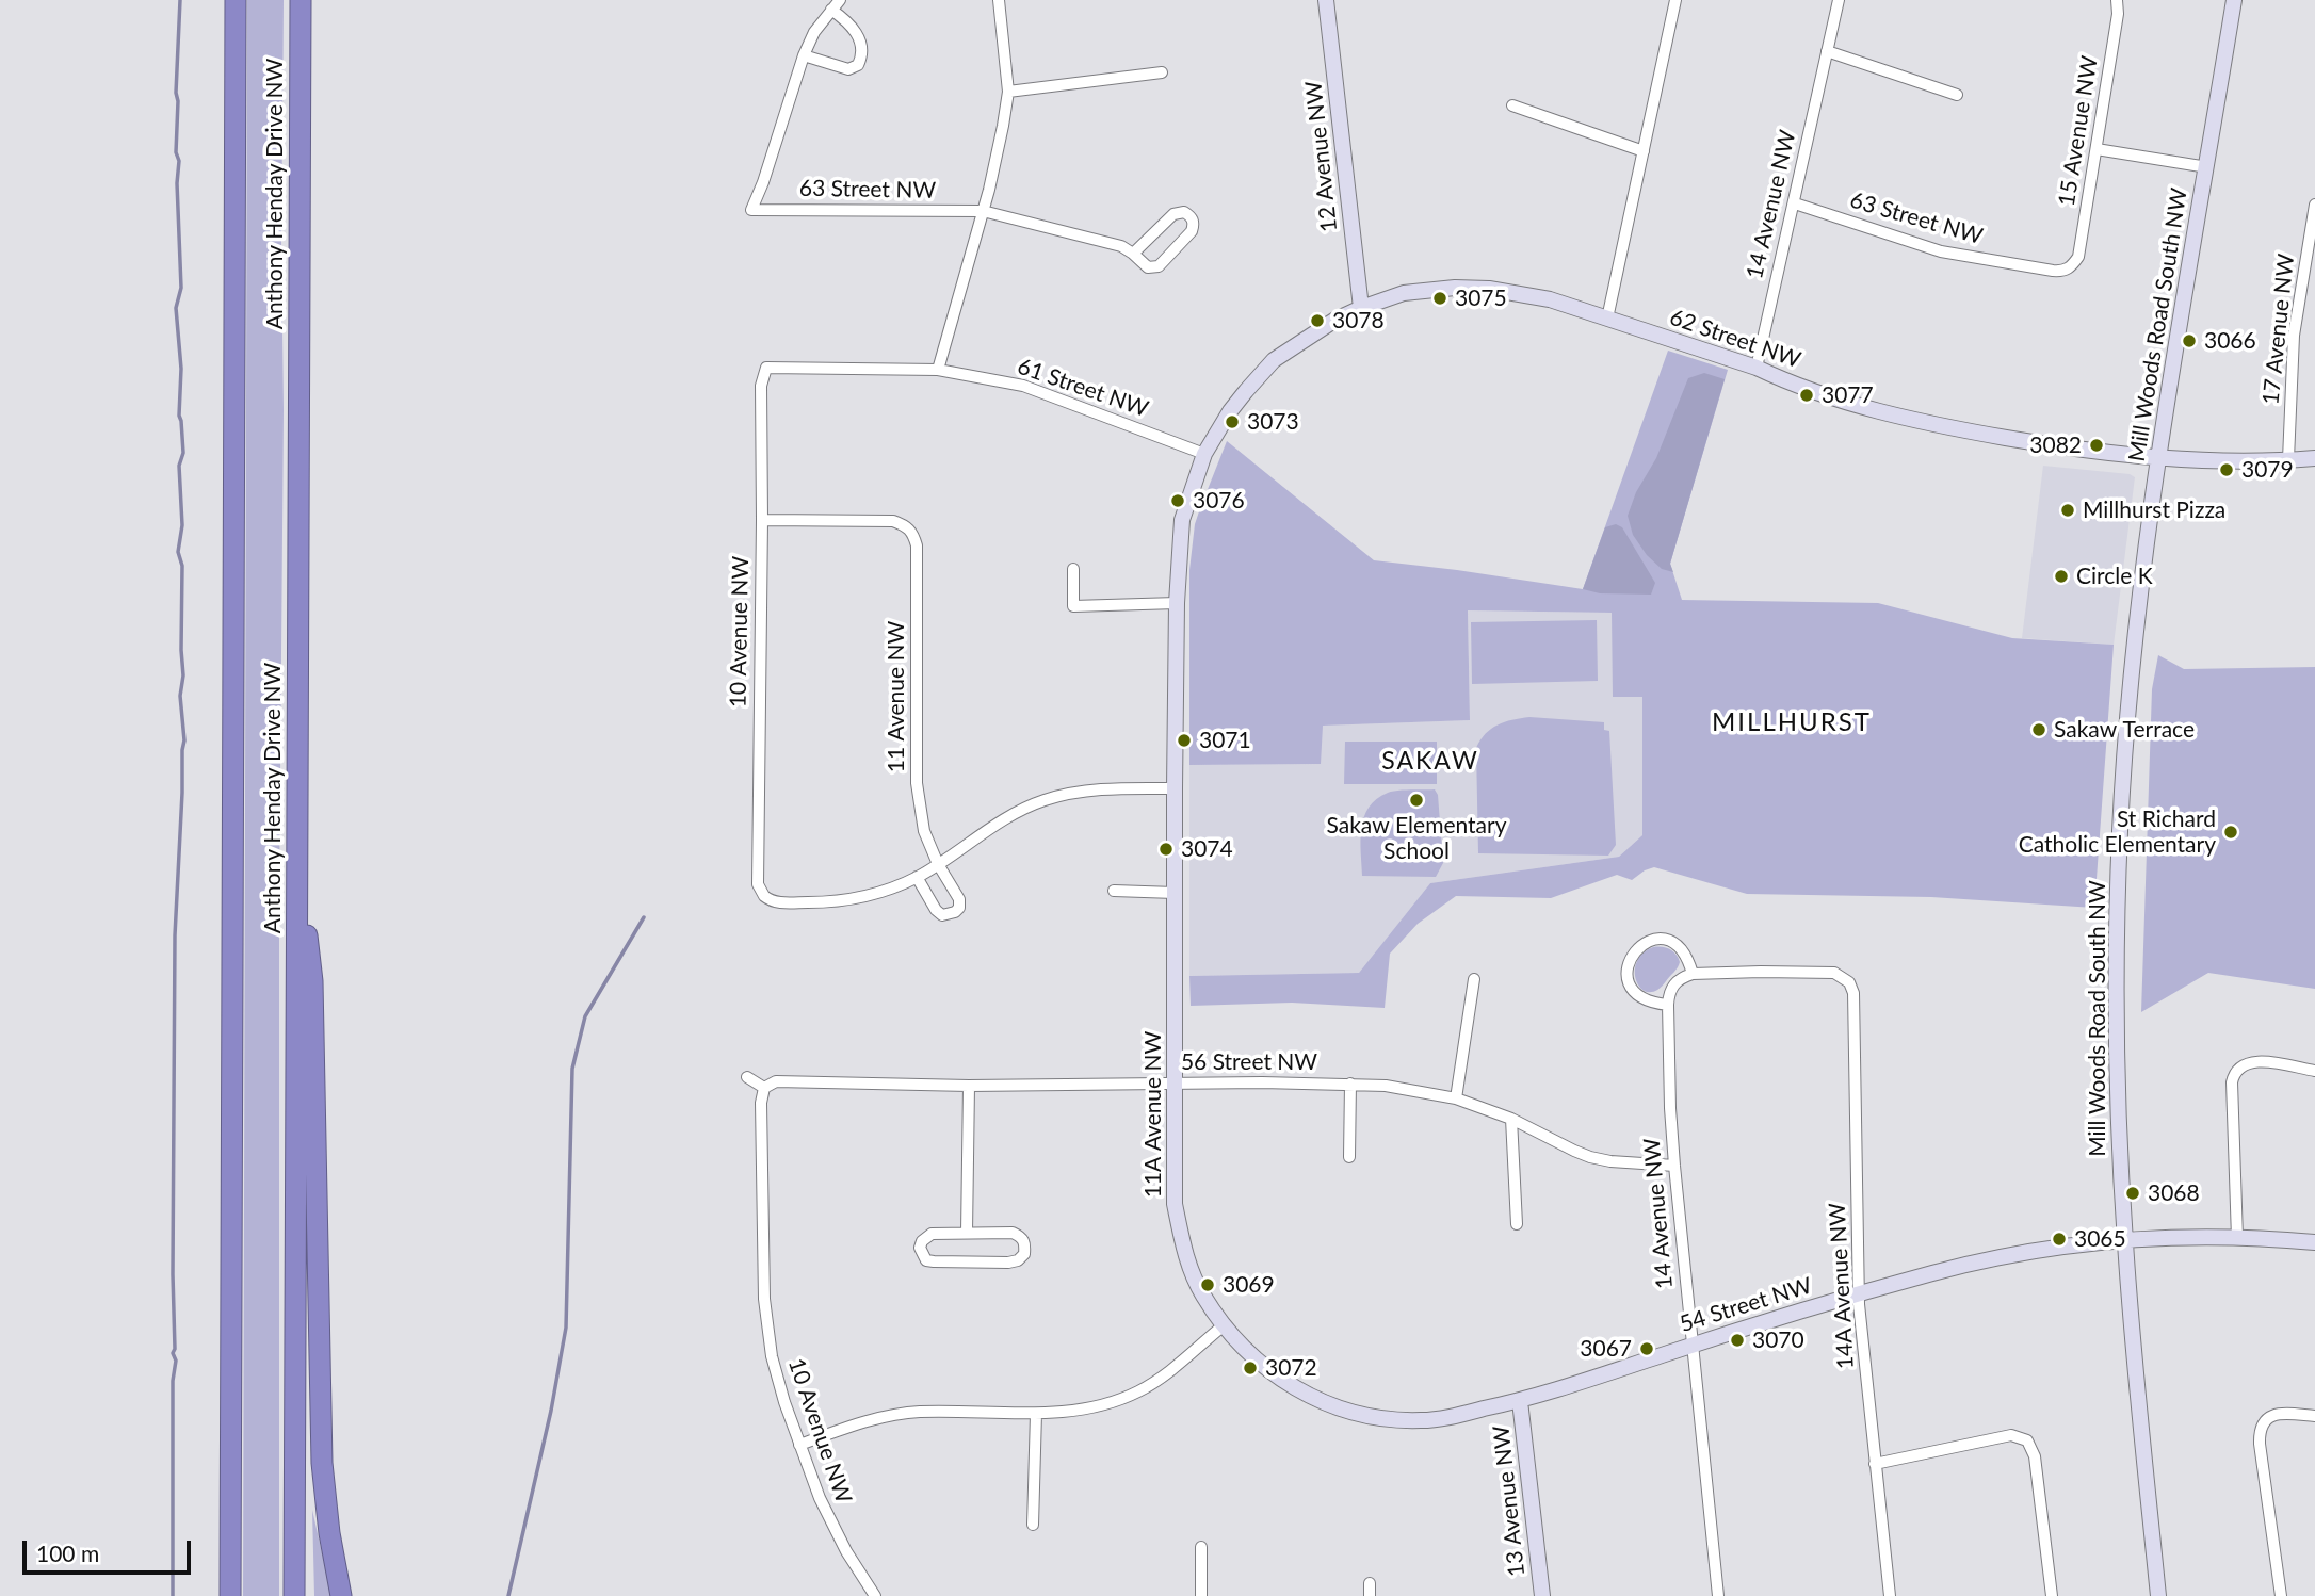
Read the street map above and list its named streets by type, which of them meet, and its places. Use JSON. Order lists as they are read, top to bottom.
{
  "streets": {
    "highway": ["Anthony Henday Drive NW"],
    "street": [
      "15 Avenue NW",
      "12 Avenue NW",
      "63 Street NW",
      "14 Avenue NW",
      "Mill Woods Road South NW",
      "17 Avenue NW",
      "62 Street NW",
      "61 Street NW",
      "10 Avenue NW",
      "11 Avenue NW",
      "56 Street NW",
      "11A Avenue NW",
      "14A Avenue NW",
      "54 Street NW",
      "13 Avenue NW"
    ]
  },
  "crossings": [
    ["15 Avenue NW", "63 Street NW"],
    ["12 Avenue NW", "62 Street NW"],
    ["63 Street NW", "14 Avenue NW"],
    ["14 Avenue NW", "62 Street NW"],
    ["14 Avenue NW", "56 Street NW"],
    ["14 Avenue NW", "14A Avenue NW"],
    ["14 Avenue NW", "54 Street NW"],
    ["Mill Woods Road South NW", "62 Street NW"],
    ["Mill Woods Road South NW", "54 Street NW"],
    ["17 Avenue NW", "62 Street NW"],
    ["62 Street NW", "61 Street NW"],
    ["62 Street NW", "11A Avenue NW"],
    ["61 Street NW", "10 Avenue NW"],
    ["61 Street NW", "11A Avenue NW"],
    ["10 Avenue NW", "11 Avenue NW"],
    ["10 Avenue NW", "56 Street NW"],
    ["56 Street NW", "11A Avenue NW"],
    ["11A Avenue NW", "54 Street NW"],
    ["14A Avenue NW", "54 Street NW"],
    ["54 Street NW", "13 Avenue NW"]
  ],
  "districts": ["MILLHURST", "SAKAW"],
  "places": [
    "3075",
    "3078",
    "3066",
    "3077",
    "3073",
    "3082",
    "3079",
    "3076",
    "Millhurst Pizza",
    "Circle K",
    "Sakaw Terrace",
    "3071",
    "Sakaw Elementary School",
    "St Richard Catholic Elementary",
    "3074",
    "3068",
    "3065",
    "3069",
    "3070",
    "3067",
    "3072"
  ],
  "scale_bar": "100 m"
}
